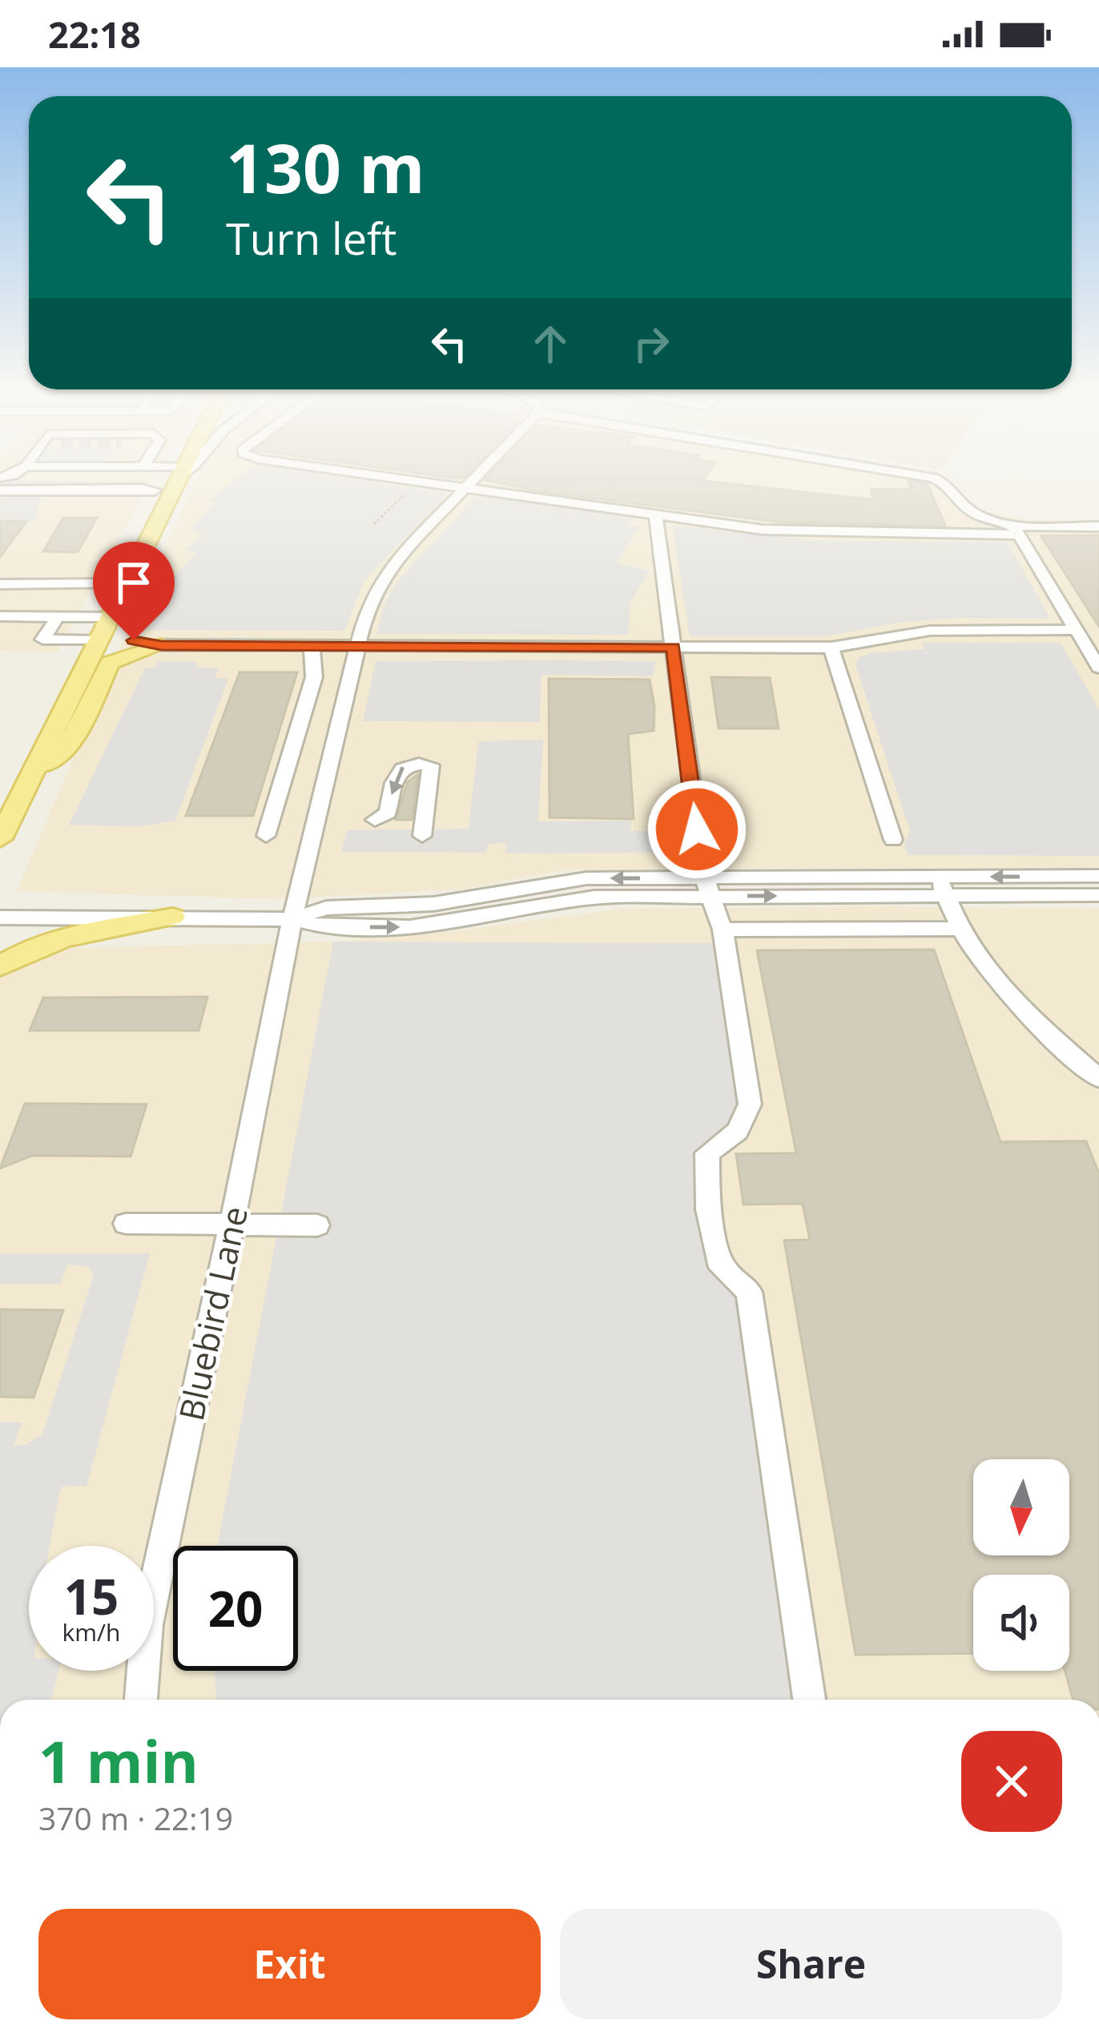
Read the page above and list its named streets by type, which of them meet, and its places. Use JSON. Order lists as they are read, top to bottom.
{
  "streets": {
    "street": ["Bluebird Lane"]
  },
  "north": "bottom",
  "page": {
    "status": "22:18",
    "turn": ["130 m", "Turn left"],
    "speed": "15 km/h",
    "limit": "20",
    "heading": ["1 min", "370 m · 22:19"],
    "buttons": ["Exit", "Share"]
  }
}
